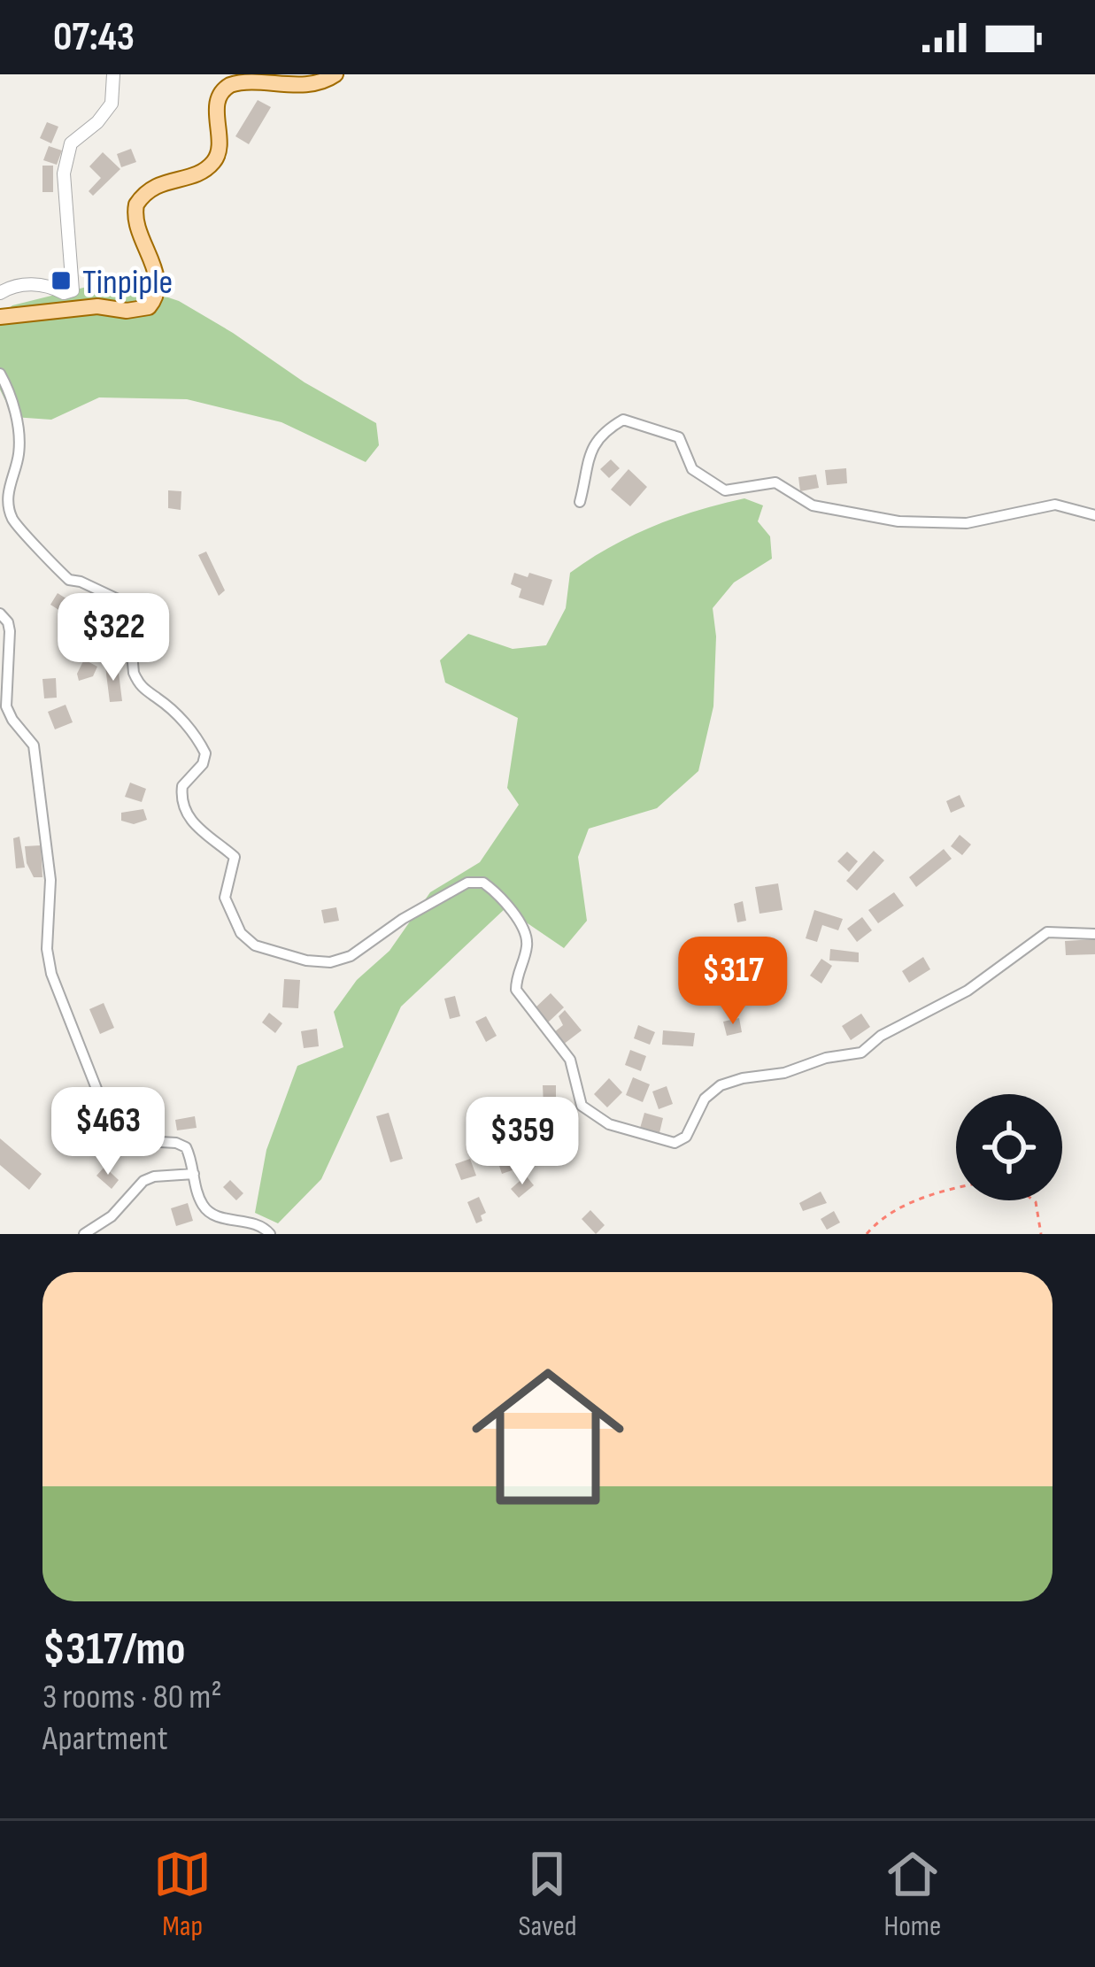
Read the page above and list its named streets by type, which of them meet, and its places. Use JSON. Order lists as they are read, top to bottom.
{
  "places": {
    "transit": ["Tinpiple"]
  },
  "page": {
    "status": "07:43",
    "price": [
      "$322",
      "$317",
      "$463",
      "$359"
    ],
    "list": [
      {
        "name": "$317/mo",
        "note": "3 rooms · 80 m² · Apartment"
      }
    ],
    "tabs": ["Map", "Saved", "Home"]
  }
}
